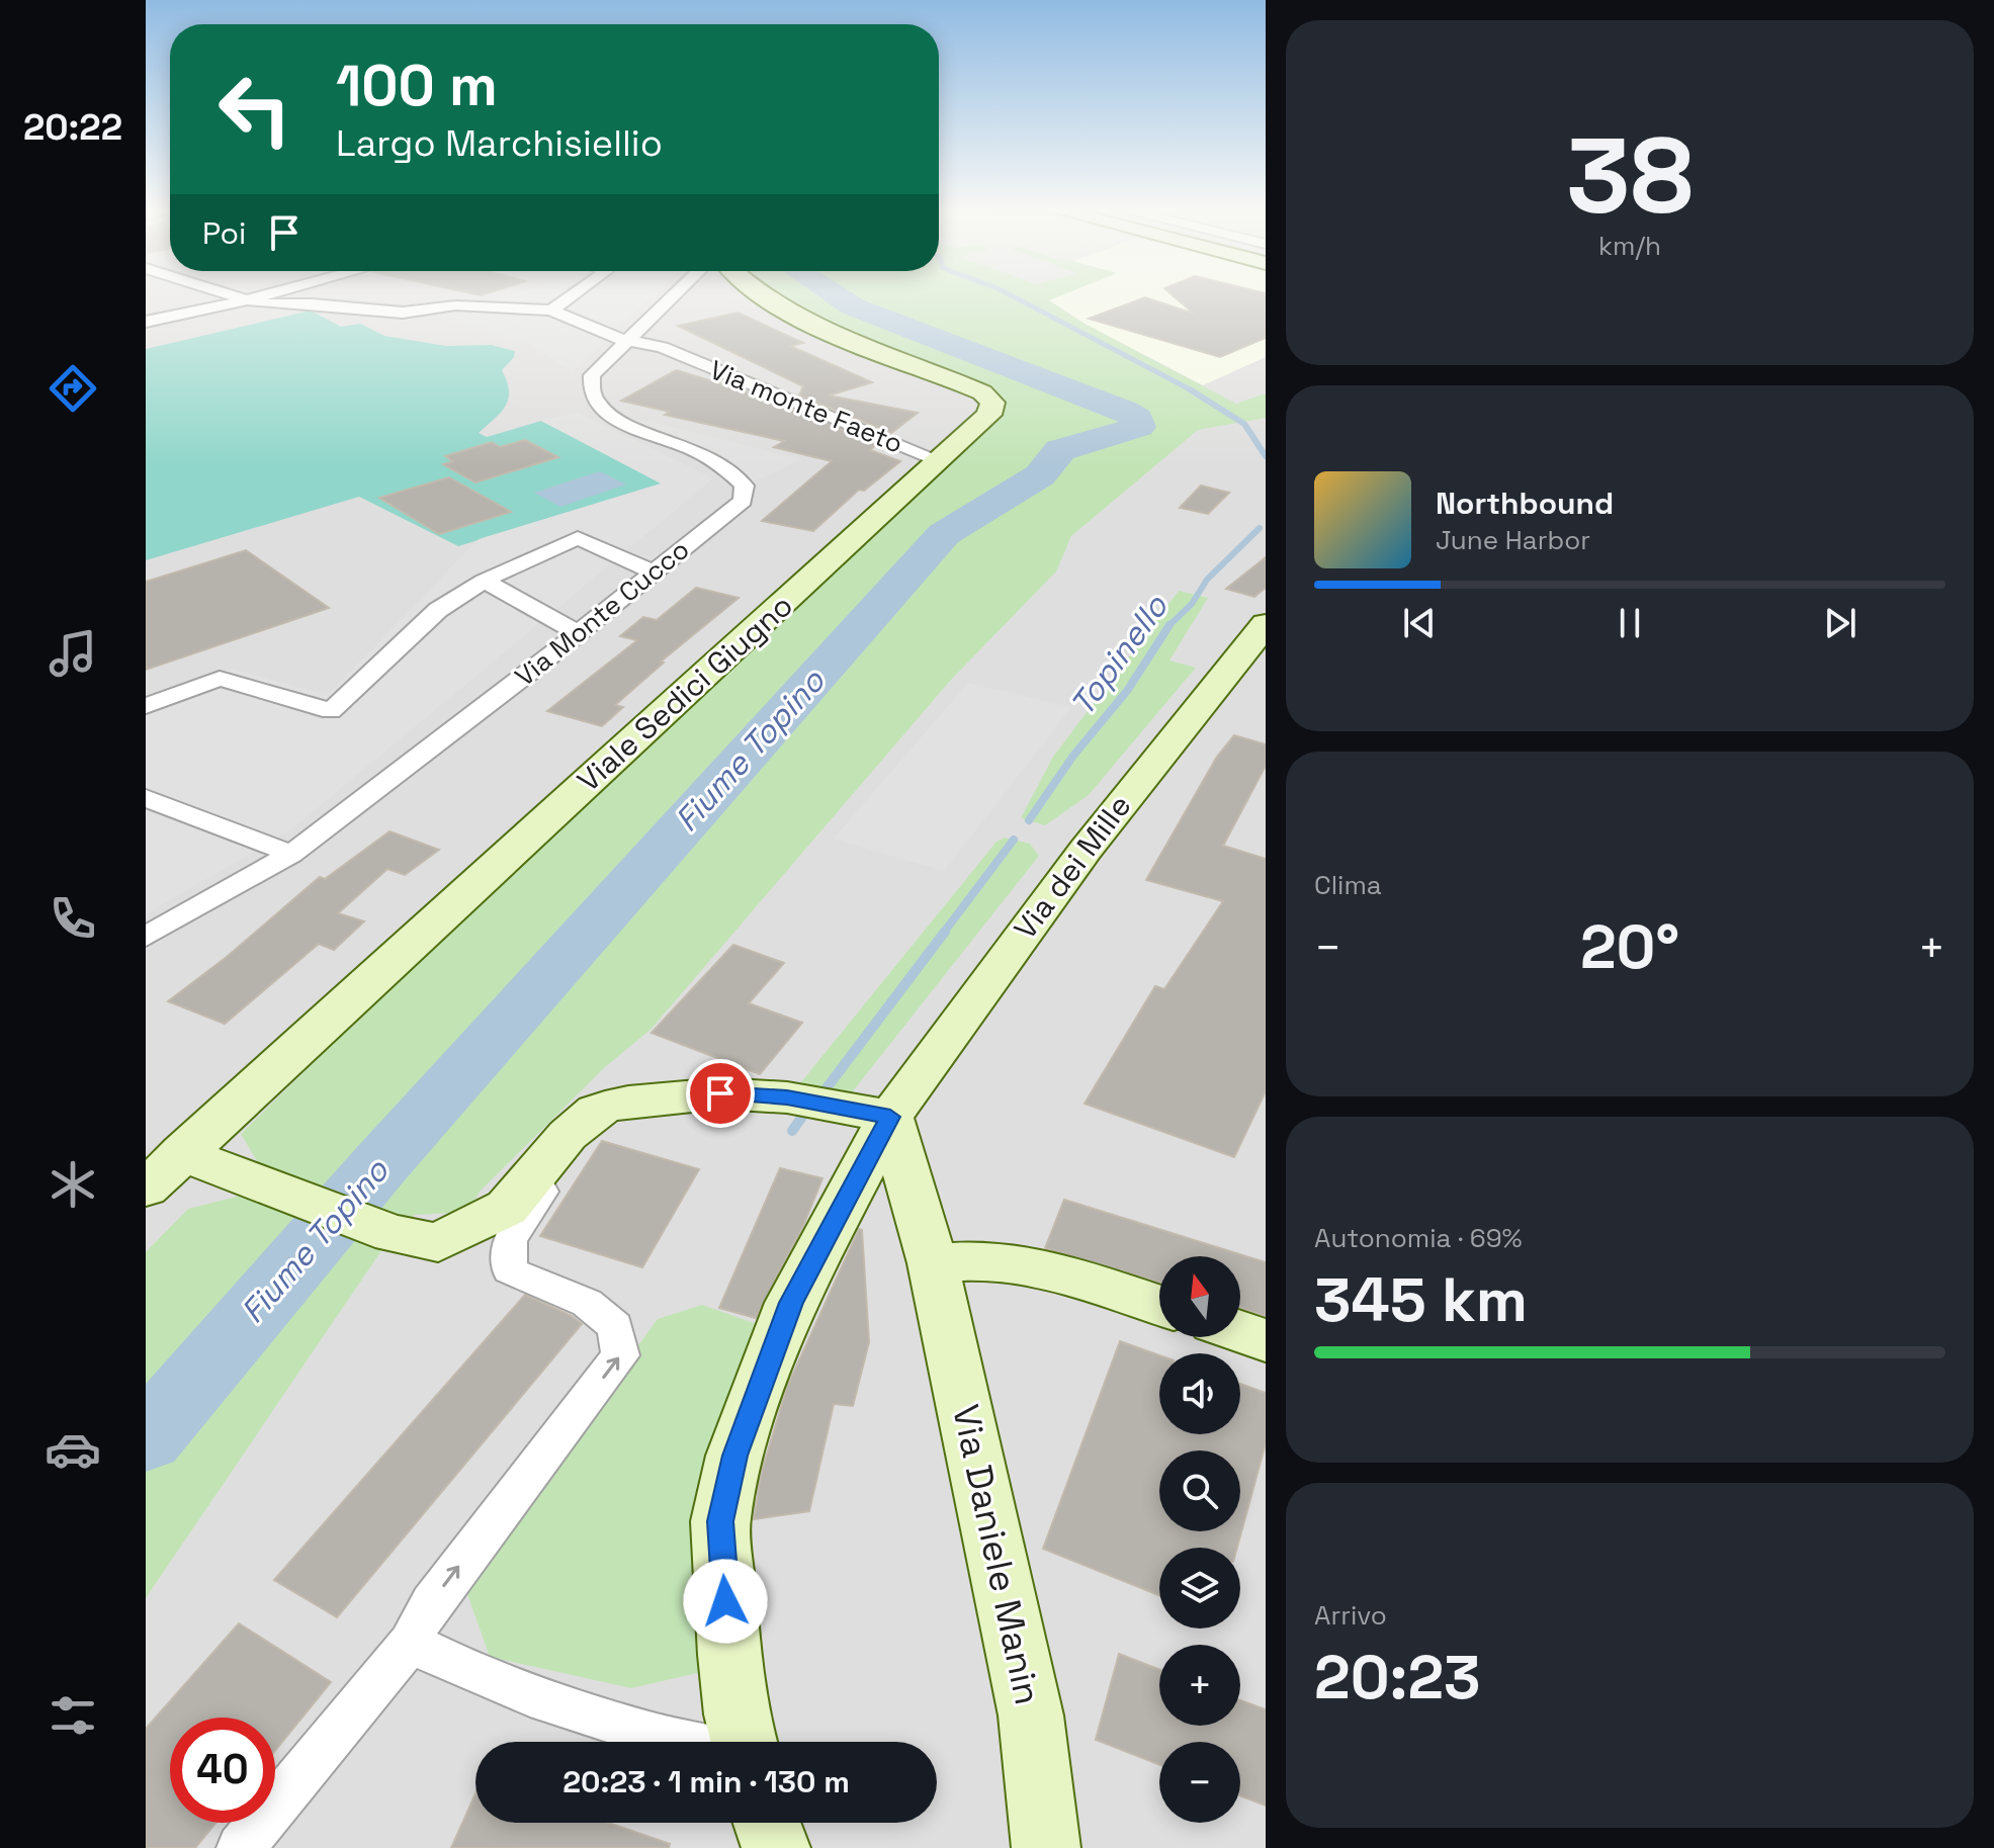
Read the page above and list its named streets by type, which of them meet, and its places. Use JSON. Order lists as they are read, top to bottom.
{
  "streets": {
    "street": [
      "Via monte Faeto",
      "Via Monte Cucco",
      "Viale Sedici Giugno",
      "Via dei Mille",
      "Via Daniele Manin"
    ]
  },
  "crossings": [
    ["Via monte Faeto", "Via Monte Cucco"],
    ["Via monte Faeto", "Viale Sedici Giugno"],
    ["Via dei Mille", "Via Daniele Manin"]
  ],
  "water": ["Topinello", "Fiume Topino"],
  "north": "top",
  "page": {
    "tabs": "20:22",
    "tile": [
      ["38", "km/h"],
      "Clima",
      ["Autonomia · 69%", "345 km"],
      ["Arrivo", "20:23"]
    ],
    "turn": ["100 m", "Largo Marchisiellio"],
    "then": "Poi",
    "song": ["Northbound", "June Harbor"],
    "heat": ["−", "20°", "+"],
    "map_buttons": ["+", "−"],
    "limit": "40",
    "trip": "20:23 · 1 min · 130 m"
  }
}
